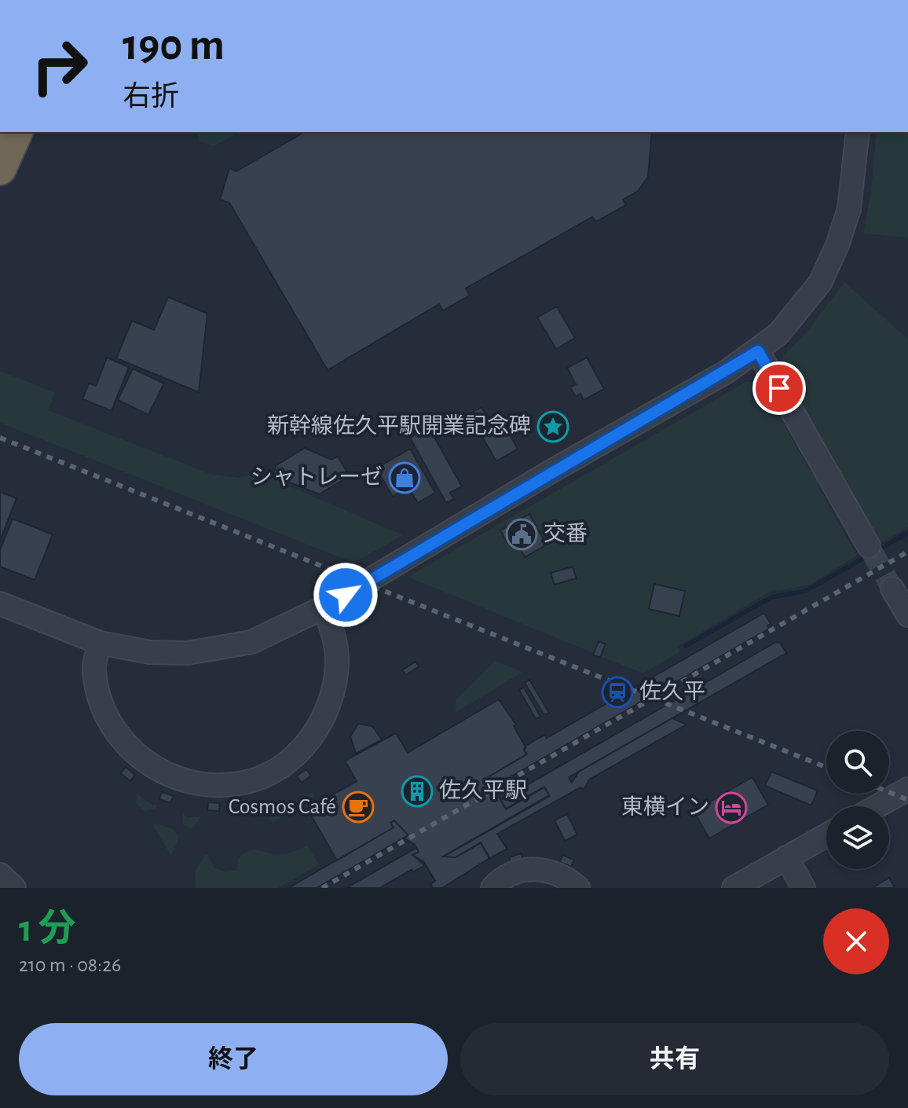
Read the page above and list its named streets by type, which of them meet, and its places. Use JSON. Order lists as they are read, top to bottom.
{
  "places": {
    "place": ["新幹線佐久平駅開業記念碑"],
    "shop": ["シャトレーゼ"],
    "public building": ["交番"],
    "station": ["佐久平"],
    "building": ["佐久平駅"],
    "cafe": ["Cosmos Café"],
    "hotel": ["東横イン"]
  },
  "page": {
    "turn": ["190 m", "右折"],
    "heading": ["1 分", "210 m · 08:26"],
    "buttons": ["終了", "共有"]
  }
}
